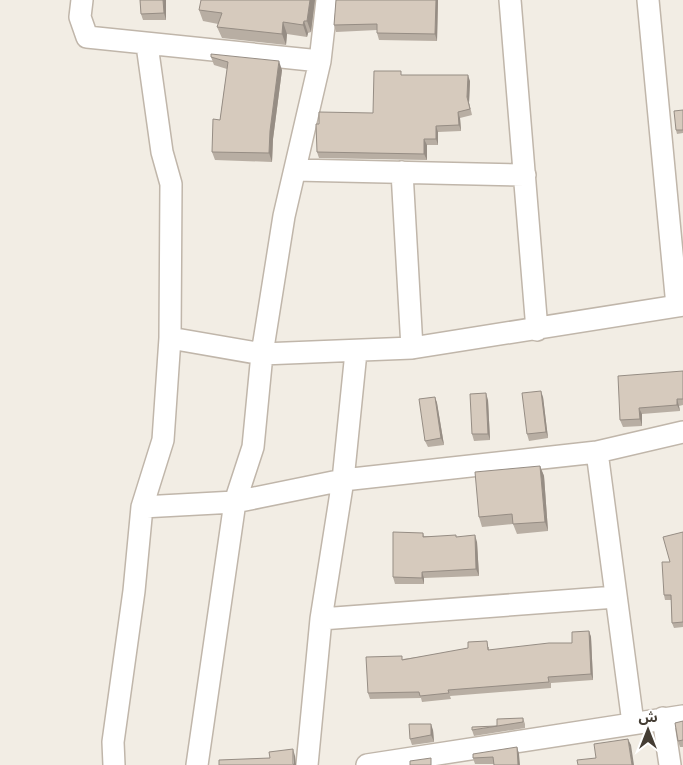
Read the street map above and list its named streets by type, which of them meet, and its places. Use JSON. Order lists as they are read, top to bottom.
{
  "north": "top"
}
